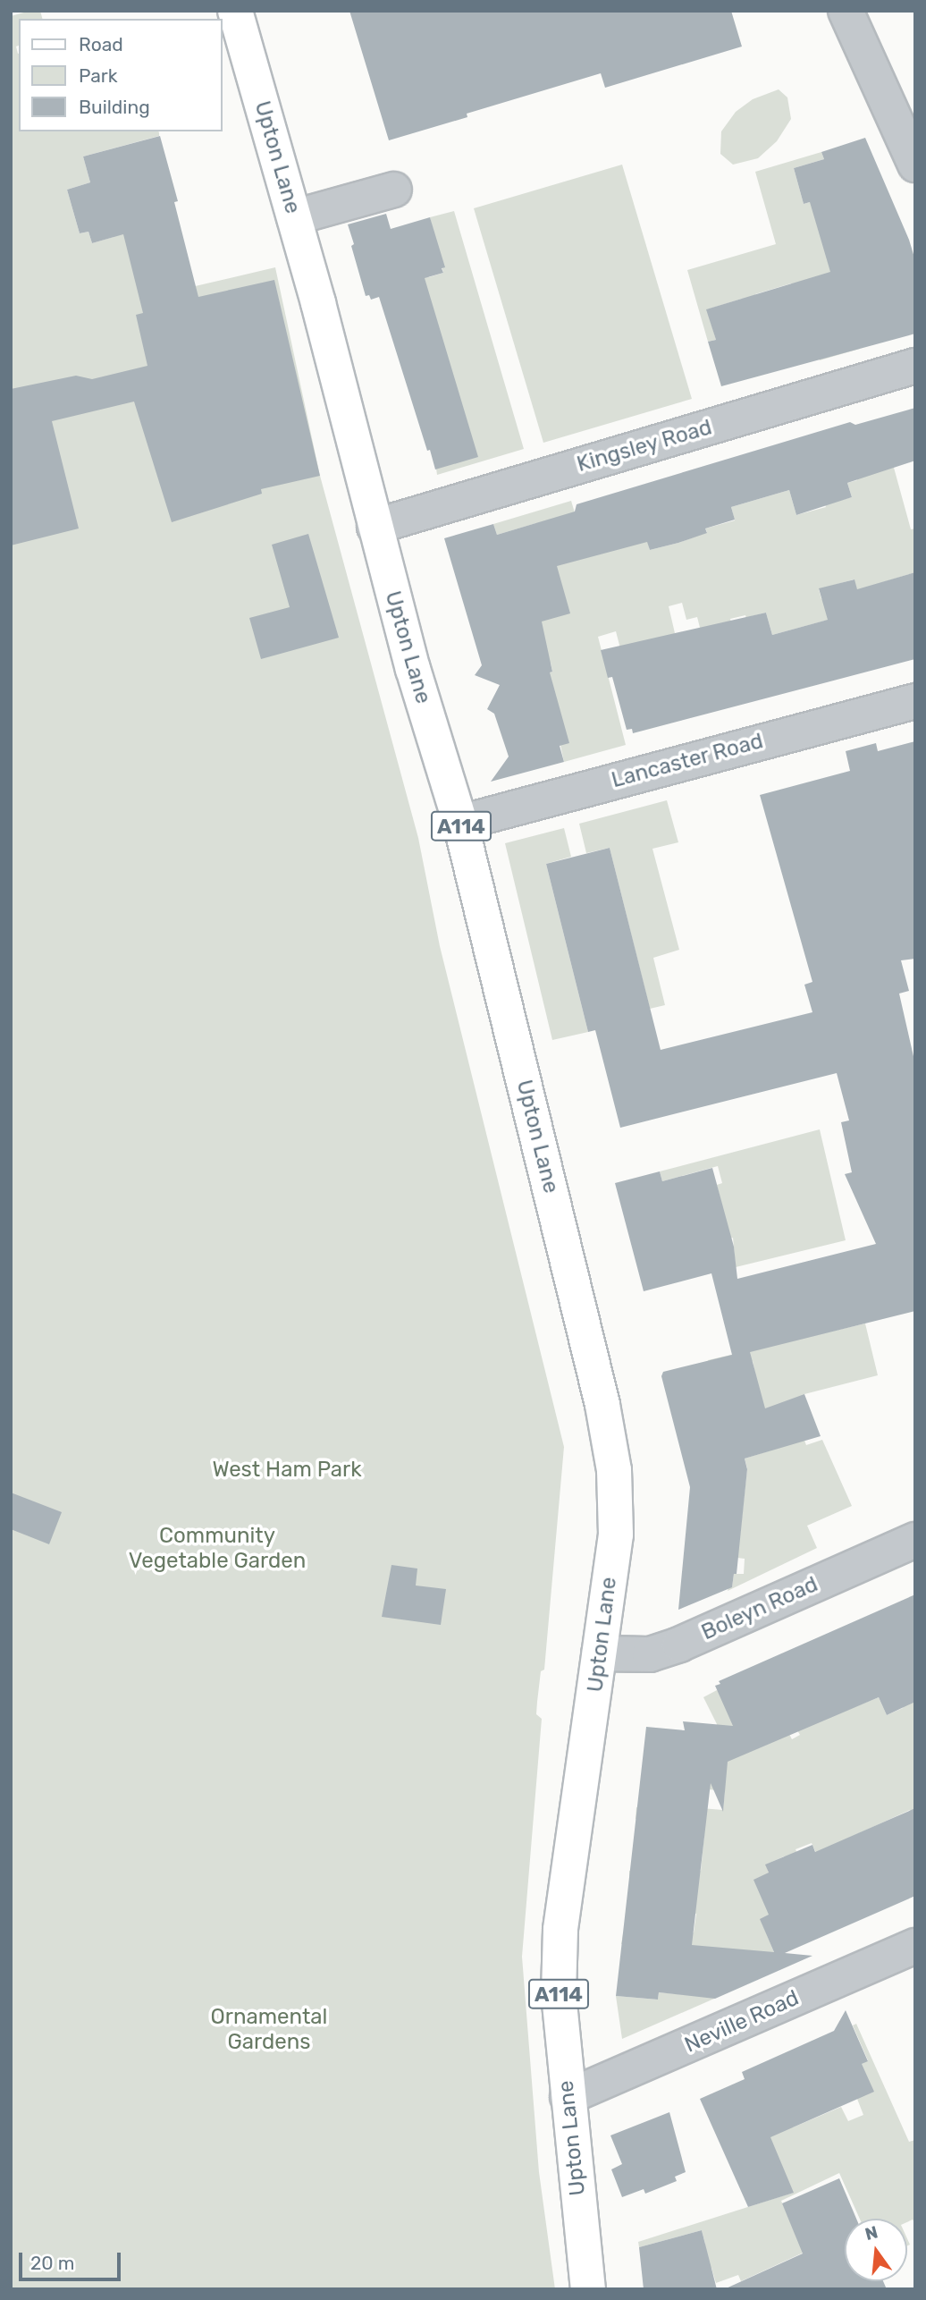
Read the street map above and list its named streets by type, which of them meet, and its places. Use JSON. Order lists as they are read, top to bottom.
{
  "streets": {
    "main road": ["Upton Lane", "A114"],
    "street": [
      "Kingsley Road",
      "Lancaster Road",
      "Boleyn Road",
      "Neville Road"
    ]
  },
  "crossings": [
    ["Upton Lane", "Kingsley Road"],
    ["Upton Lane", "Lancaster Road"],
    ["Upton Lane", "Boleyn Road"],
    ["Upton Lane", "Neville Road"]
  ],
  "parks": ["West Ham Park", "Community Vegetable Garden", "Ornamental Gardens"],
  "legend": ["Road", "Park", "Building"],
  "scale_bar": "20 m",
  "north": "top"
}
